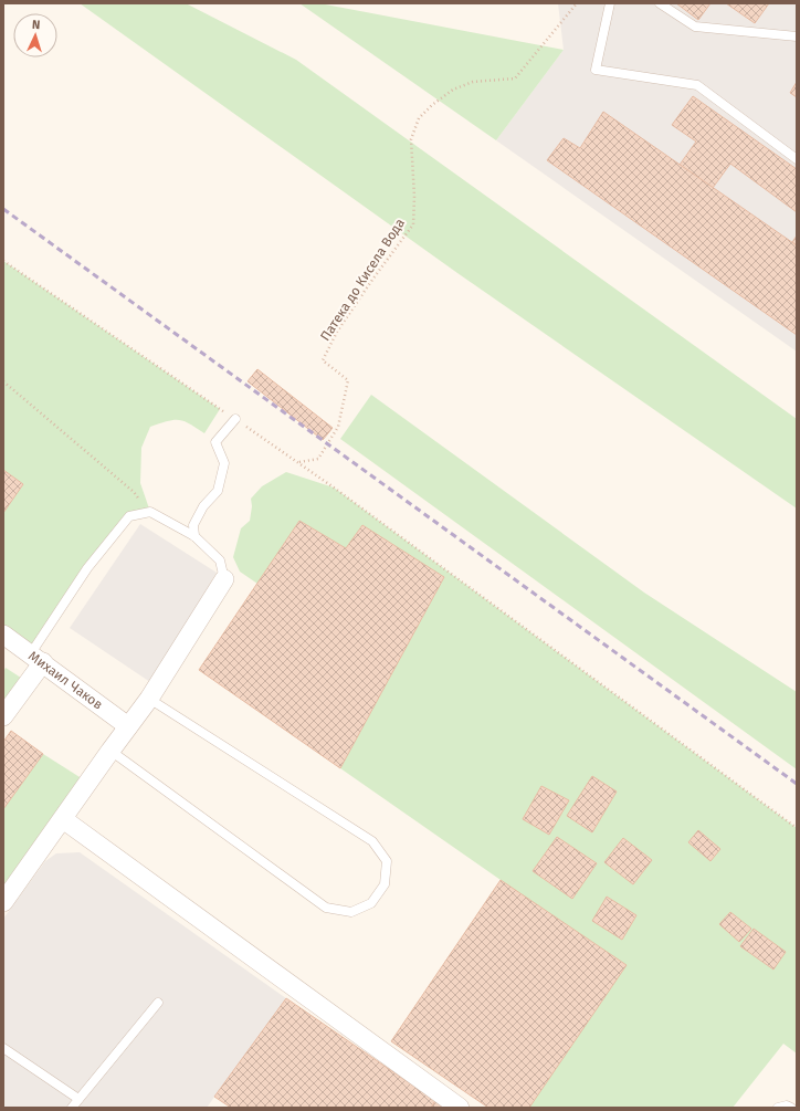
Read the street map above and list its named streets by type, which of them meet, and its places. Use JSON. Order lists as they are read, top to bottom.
{
  "streets": {
    "street": ["Михаил Чаков"],
    "path": ["Патека до Кисела Вода"]
  },
  "north": "top"
}
